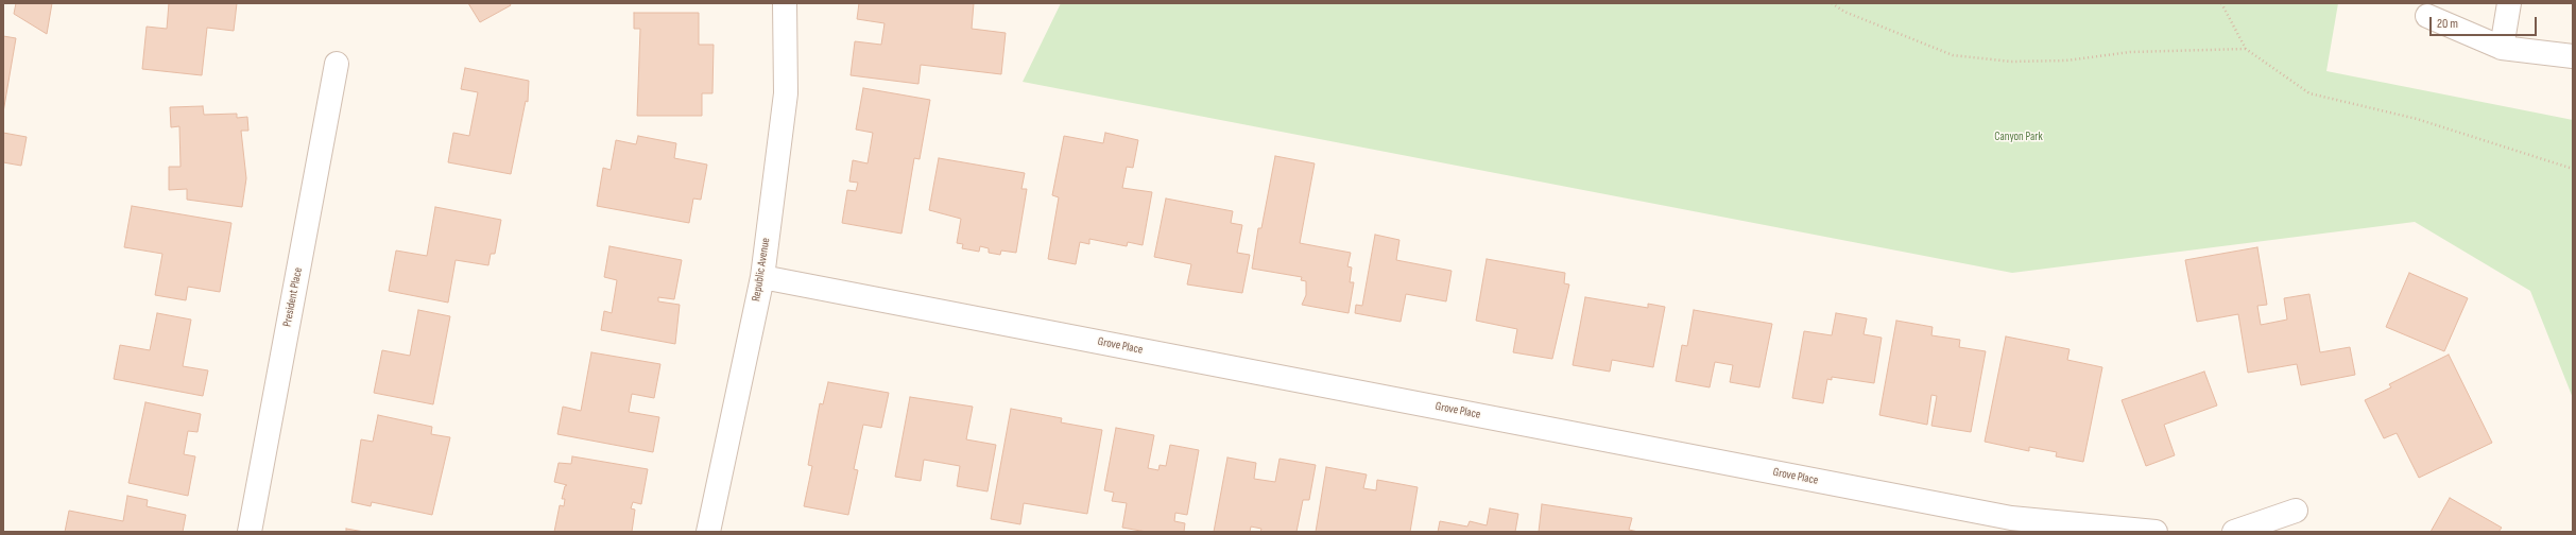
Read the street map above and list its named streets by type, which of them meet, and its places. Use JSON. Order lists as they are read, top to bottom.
{
  "streets": {
    "street": ["Republic Avenue", "President Place", "Grove Place"]
  },
  "crossings": [
    ["Republic Avenue", "Grove Place"]
  ],
  "parks": ["Canyon Park"],
  "scale_bar": "20 m"
}
